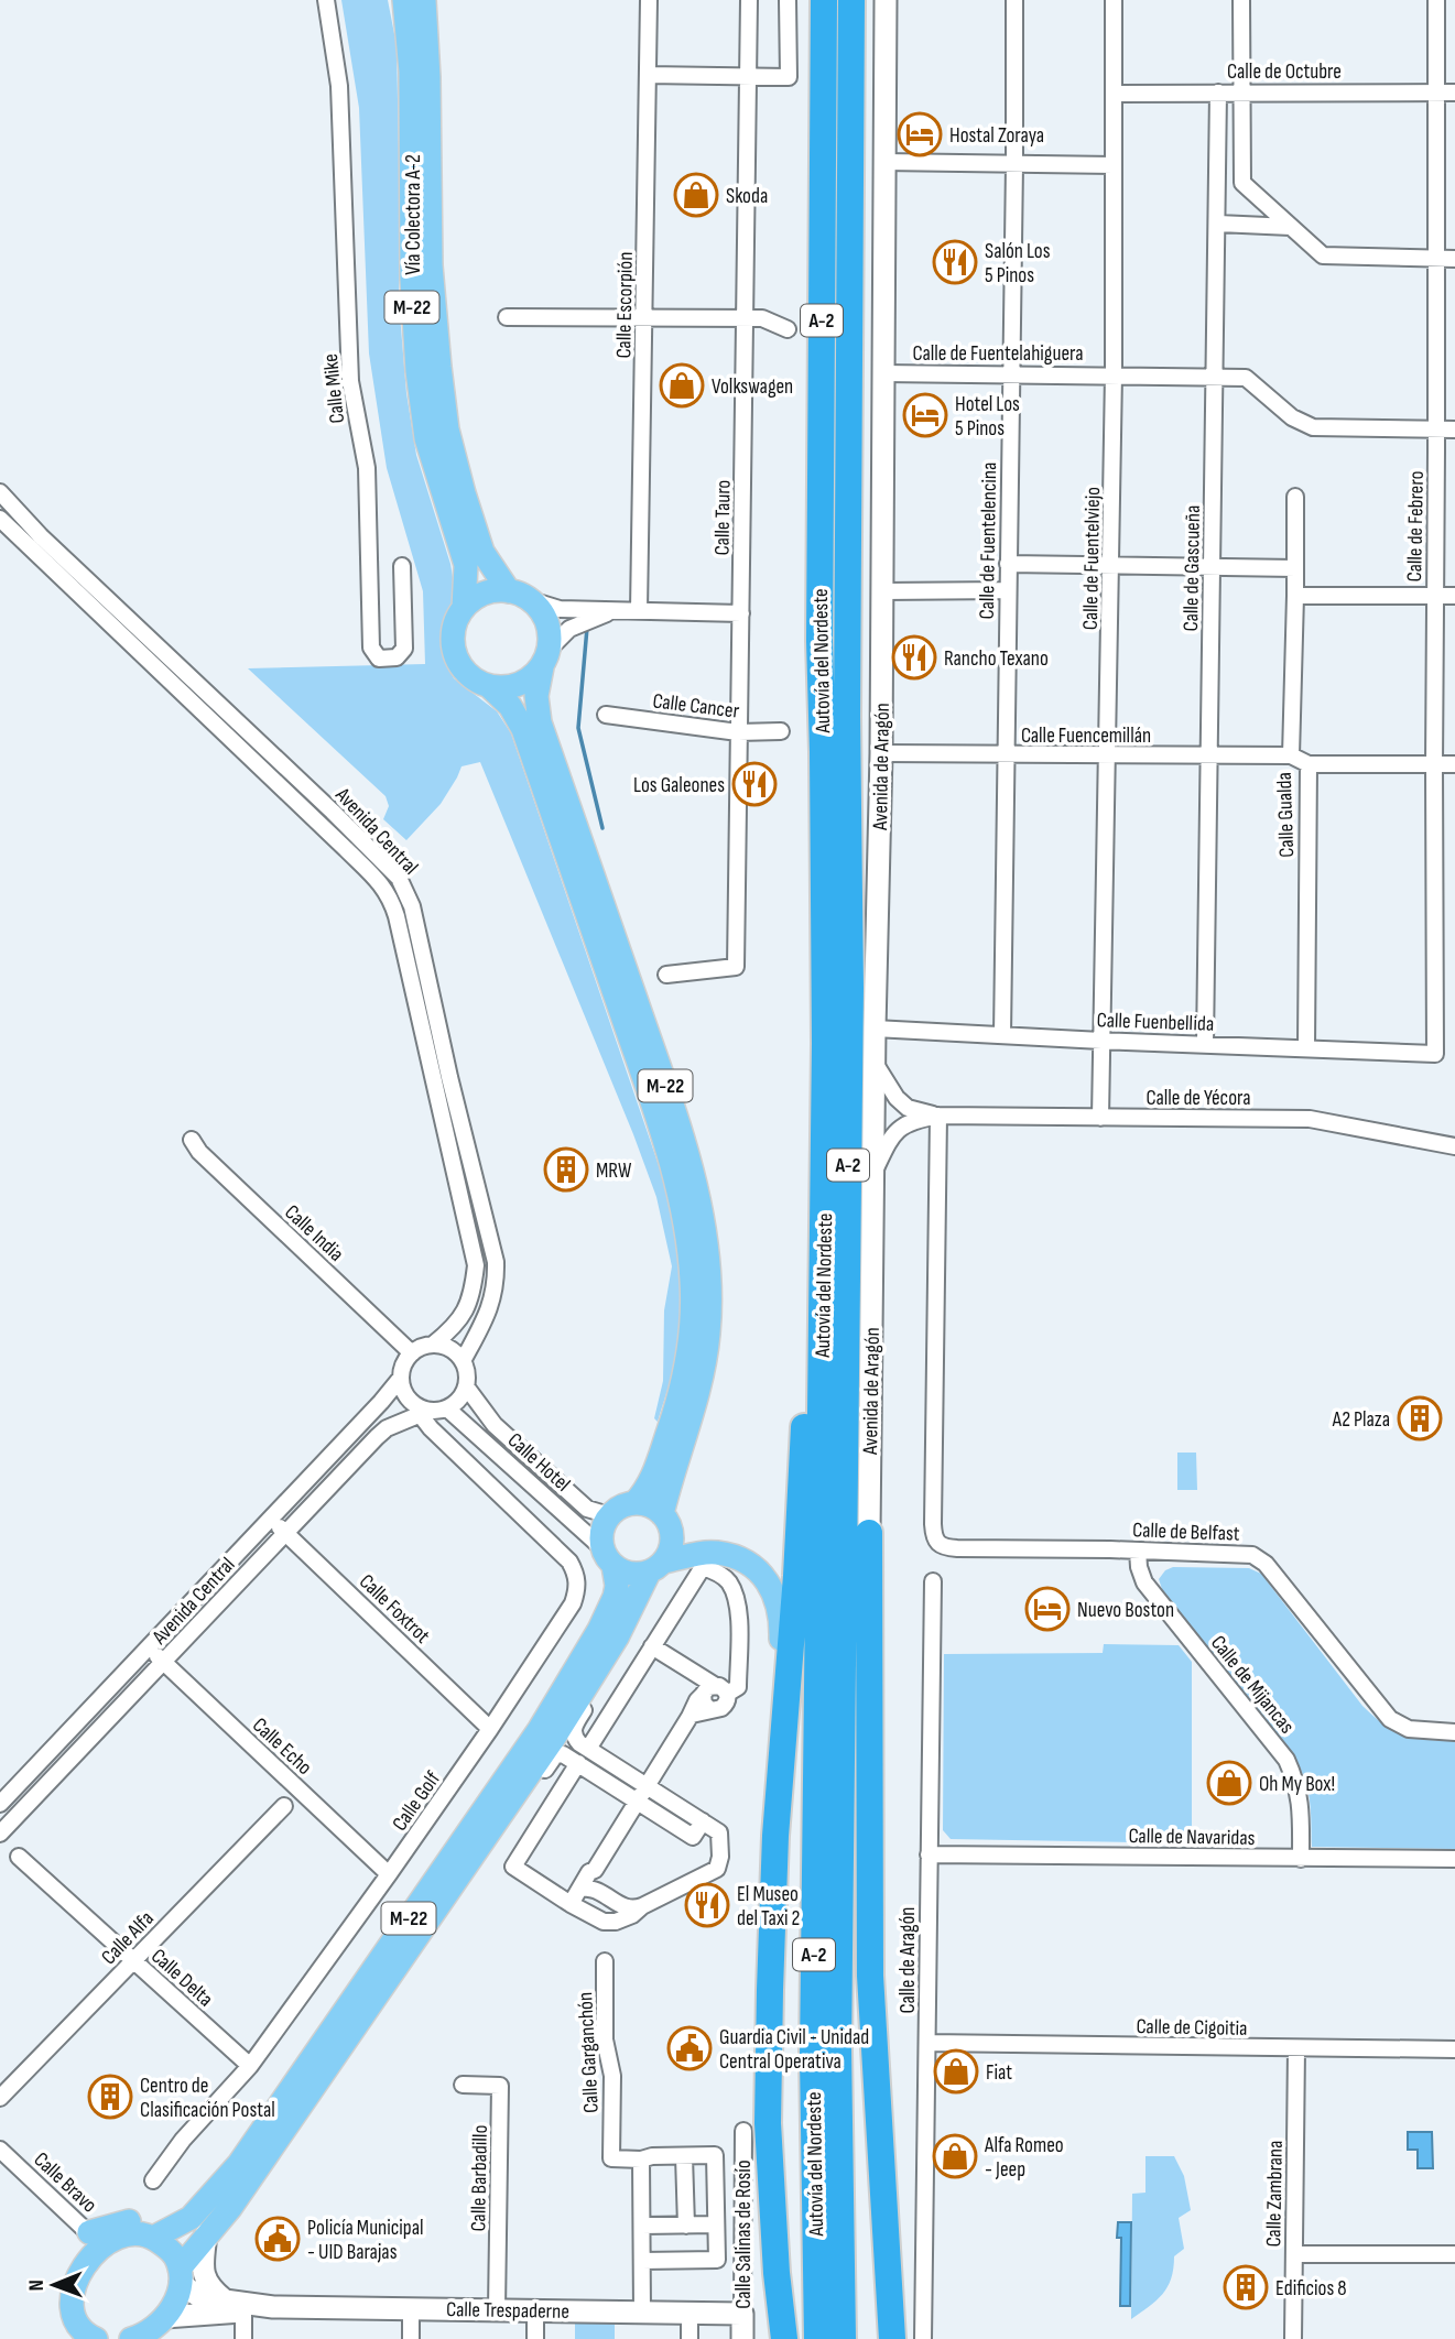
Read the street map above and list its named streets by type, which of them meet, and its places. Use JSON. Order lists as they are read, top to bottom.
{
  "streets": {
    "highway": ["A-2", "Autovía del Nordeste"],
    "main road": ["Vía Colectora A-2", "M-22"],
    "street": [
      "Calle de Octubre",
      "Calle Escorpión",
      "Calle de Fuentelahiguera",
      "Calle Mike",
      "Calle Tauro",
      "Calle de Febrero",
      "Calle de Fuentelencina",
      "Calle de Fuentelviejo",
      "Calle de Gascueña",
      "Calle Cancer",
      "Calle Fuencemillán",
      "Avenida de Aragón",
      "Calle Gualda",
      "Avenida Central",
      "Calle Fuenbellida",
      "Calle de Yécora",
      "Calle India",
      "Calle Hotel",
      "Calle de Belfast",
      "Calle Foxtrot",
      "Calle de Mijancas",
      "Calle Echo",
      "Calle Golf",
      "Calle de Navaridas",
      "Calle Alfa",
      "Calle de Aragón",
      "Calle Delta",
      "Calle de Cigoitia",
      "Calle Garganchón",
      "Calle Barbadillo",
      "Calle Bravo",
      "Calle Zambrana",
      "Calle Salinas de Rosío",
      "Calle Trespaderne"
    ]
  },
  "crossings": [
    ["Calle de Octubre", "Calle de Febrero"],
    ["Calle de Octubre", "Calle de Fuentelviejo"],
    ["Calle de Octubre", "Calle de Gascueña"],
    ["Vía Colectora A-2", "M-22"],
    ["M-22", "Calle Hotel"],
    ["M-22", "Calle Trespaderne"],
    ["Calle de Fuentelahiguera", "Calle de Febrero"],
    ["Calle de Fuentelahiguera", "Calle de Fuentelencina"],
    ["Calle de Fuentelahiguera", "Calle de Fuentelviejo"],
    ["Calle de Fuentelahiguera", "Calle de Gascueña"],
    ["Calle de Fuentelahiguera", "Avenida de Aragón"],
    ["Calle Tauro", "Calle Cancer"],
    ["Calle de Febrero", "Calle Fuenbellida"],
    ["Calle de Fuentelencina", "Calle Fuencemillán"],
    ["Calle de Fuentelencina", "Calle Fuenbellida"],
    ["Calle de Fuentelviejo", "Calle Fuencemillán"],
    ["Calle de Fuentelviejo", "Calle Fuenbellida"],
    ["Calle de Fuentelviejo", "Calle de Yécora"],
    ["Calle de Gascueña", "Calle Fuencemillán"],
    ["Calle de Gascueña", "Calle Fuenbellida"],
    ["Calle Fuencemillán", "Avenida de Aragón"],
    ["Calle Fuencemillán", "Calle Gualda"],
    ["Avenida de Aragón", "Calle Fuenbellida"],
    ["Avenida de Aragón", "Calle de Yécora"],
    ["Calle Gualda", "Calle Fuenbellida"],
    ["Avenida Central", "Calle India"],
    ["Avenida Central", "Calle Hotel"],
    ["Avenida Central", "Calle Foxtrot"],
    ["Avenida Central", "Calle Echo"],
    ["Avenida Central", "Calle Golf"],
    ["Calle de Yécora", "Calle de Belfast"],
    ["Calle India", "Calle Hotel"],
    ["Calle India", "Calle Golf"],
    ["Calle Hotel", "Calle Golf"],
    ["Calle de Belfast", "Calle de Mijancas"],
    ["Calle Foxtrot", "Calle Golf"],
    ["Calle de Mijancas", "Calle de Navaridas"],
    ["Calle Echo", "Calle Golf"],
    ["Calle Golf", "Calle Delta"],
    ["Calle de Navaridas", "Calle de Aragón"],
    ["Calle Alfa", "Calle Delta"],
    ["Calle de Aragón", "Calle de Cigoitia"],
    ["Calle de Cigoitia", "Calle Zambrana"],
    ["Calle Barbadillo", "Calle Trespaderne"],
    ["Calle Salinas de Rosío", "Calle Trespaderne"]
  ],
  "places": {
    "hotel": ["Hostal Zoraya", "Hotel Los 5 Pinos", "Nuevo Boston"],
    "shop": [
      "Skoda",
      "Volkswagen",
      "Oh My Box!",
      "Fiat",
      "Alfa Romeo - Jeep"
    ],
    "restaurant": [
      "Salón Los 5 Pinos",
      "Rancho Texano",
      "Los Galeones",
      "El Museo del Taxi 2"
    ],
    "building": [
      "MRW",
      "A2 Plaza",
      "Centro de Clasificación Postal",
      "Edificios 8"
    ],
    "public building": ["Guardia Civil - Unidad Central Operativa", "Policía Municipal - UID Barajas"]
  },
  "north": "left"
}
